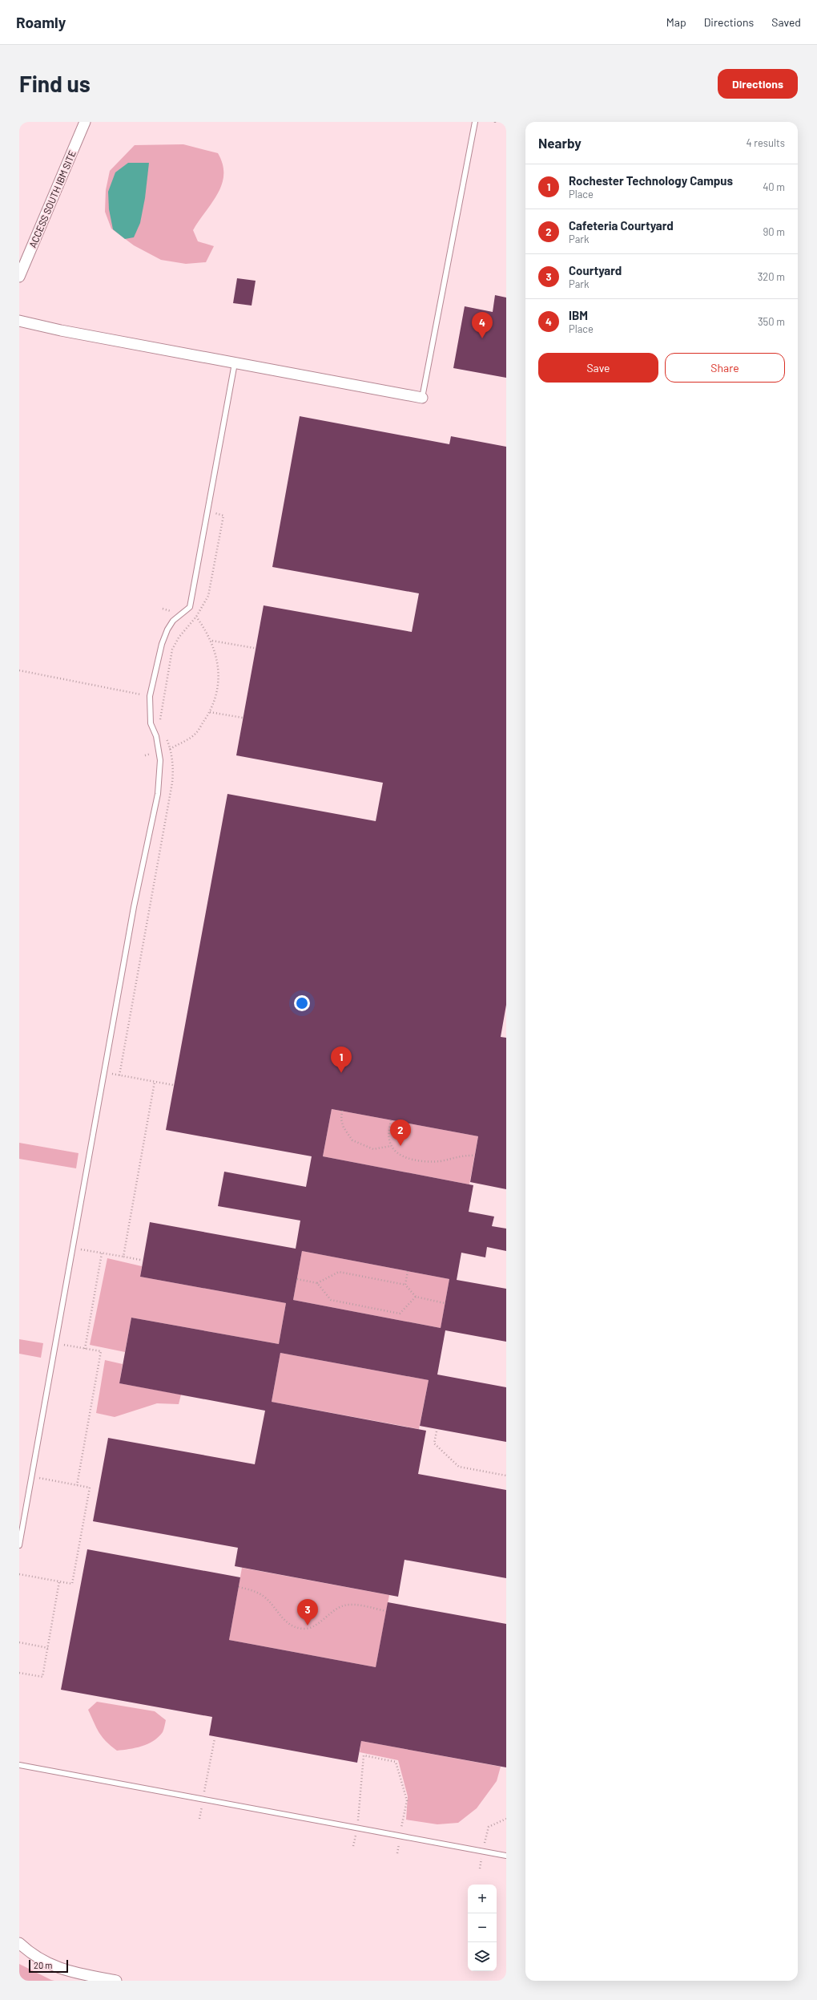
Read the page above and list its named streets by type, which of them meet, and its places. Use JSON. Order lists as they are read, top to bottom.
{
  "streets": {
    "street": ["ACCESS SOUTH IBM SITE"]
  },
  "scale_bar": "20 m",
  "page": {
    "header": "Roamly",
    "nav": ["Map", "Directions", "Saved"],
    "buttons": [
      "Directions",
      ["Save", "Share"]
    ],
    "title": "Find us",
    "heading": ["Nearby", "4 results"],
    "list": [
      {
        "mark": "1",
        "name": "Rochester Technology Campus",
        "note": "Place",
        "value": "40 m"
      },
      {
        "mark": "2",
        "name": "Cafeteria Courtyard",
        "note": "Park",
        "value": "90 m"
      },
      {
        "mark": "3",
        "name": "Courtyard",
        "note": "Park",
        "value": "320 m"
      },
      {
        "mark": "4",
        "name": "IBM",
        "note": "Place",
        "value": "350 m"
      }
    ],
    "pins": [
      "4",
      "1",
      "2",
      "3"
    ],
    "map_buttons": ["+", "−"],
    "scale": "20 m"
  }
}
